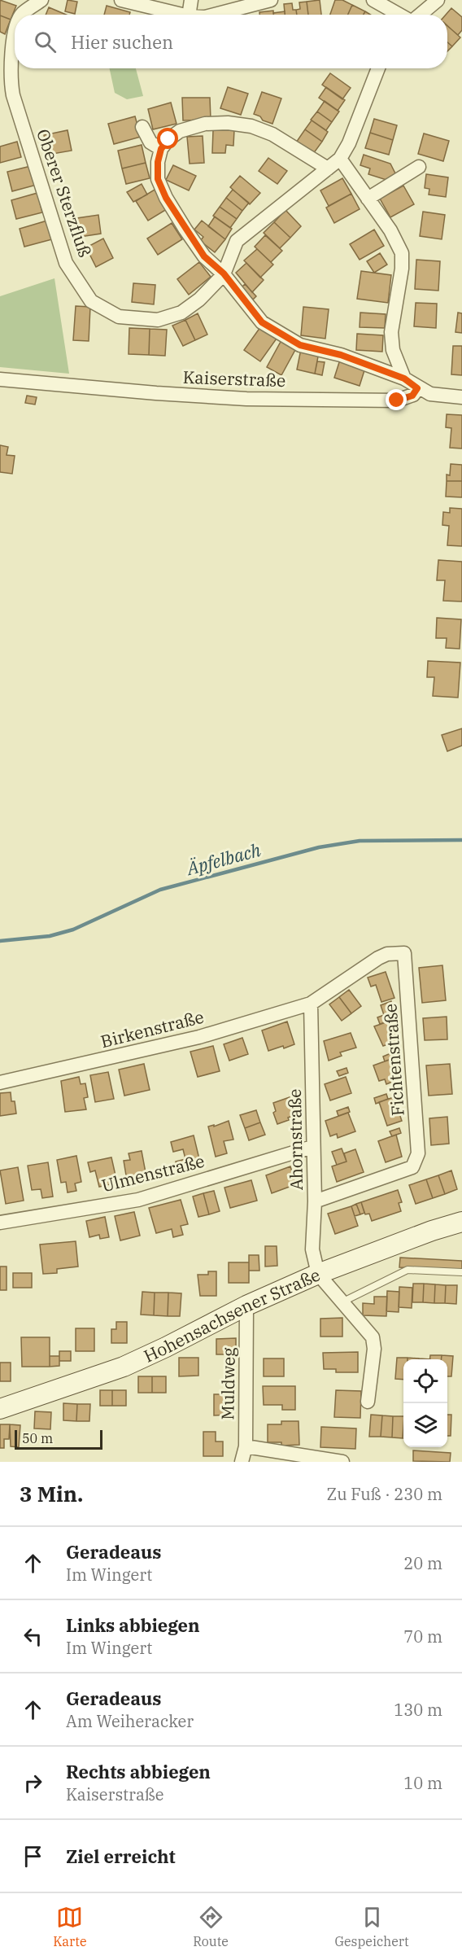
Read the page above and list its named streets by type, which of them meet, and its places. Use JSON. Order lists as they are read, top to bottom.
{
  "streets": {
    "street": [
      "Oberer Sterzfluß",
      "Kaiserstraße",
      "Birkenstraße",
      "Fichtenstraße",
      "Ahornstraße",
      "Ulmenstraße",
      "Hohensachsener Straße",
      "Muldweg"
    ]
  },
  "crossings": [
    ["Birkenstraße", "Fichtenstraße"],
    ["Birkenstraße", "Ahornstraße"],
    ["Fichtenstraße", "Ahornstraße"],
    ["Ahornstraße", "Ulmenstraße"],
    ["Ahornstraße", "Hohensachsener Straße"],
    ["Hohensachsener Straße", "Muldweg"]
  ],
  "water": ["Äpfelbach"],
  "scale_bar": "50 m",
  "page": {
    "search": "Hier suchen",
    "scale": "50 m",
    "heading": ["3 Min.", "Zu Fuß · 230 m"],
    "list": [
      ["Geradeaus", "Im Wingert", "20 m"],
      ["Links abbiegen", "Im Wingert", "70 m"],
      ["Geradeaus", "Am Weiheracker", "130 m"],
      ["Rechts abbiegen", "Kaiserstraße", "10 m"],
      "Ziel erreicht"
    ],
    "nav": ["Karte", "Route", "Gespeichert"]
  }
}
